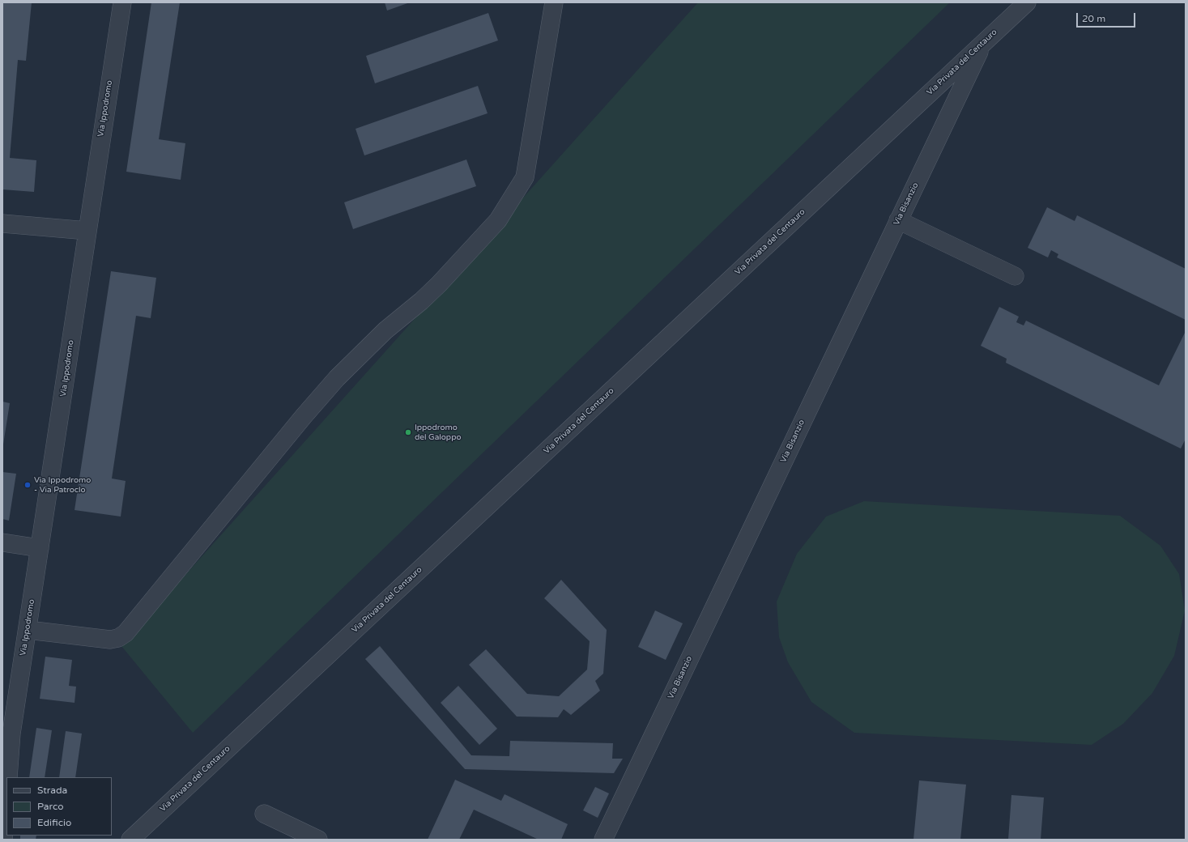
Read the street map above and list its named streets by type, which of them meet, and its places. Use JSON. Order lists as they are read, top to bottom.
{
  "streets": {
    "street": ["Via Privata del Centauro", "Via Ippodromo", "Via Bisanzio"]
  },
  "crossings": [
    ["Via Privata del Centauro", "Via Bisanzio"]
  ],
  "places": ["Ippodromo del Galoppo", "Via Ippodromo - Via Patroclo"],
  "legend": ["Strada", "Parco", "Edificio"],
  "scale_bar": "20 m"
}
